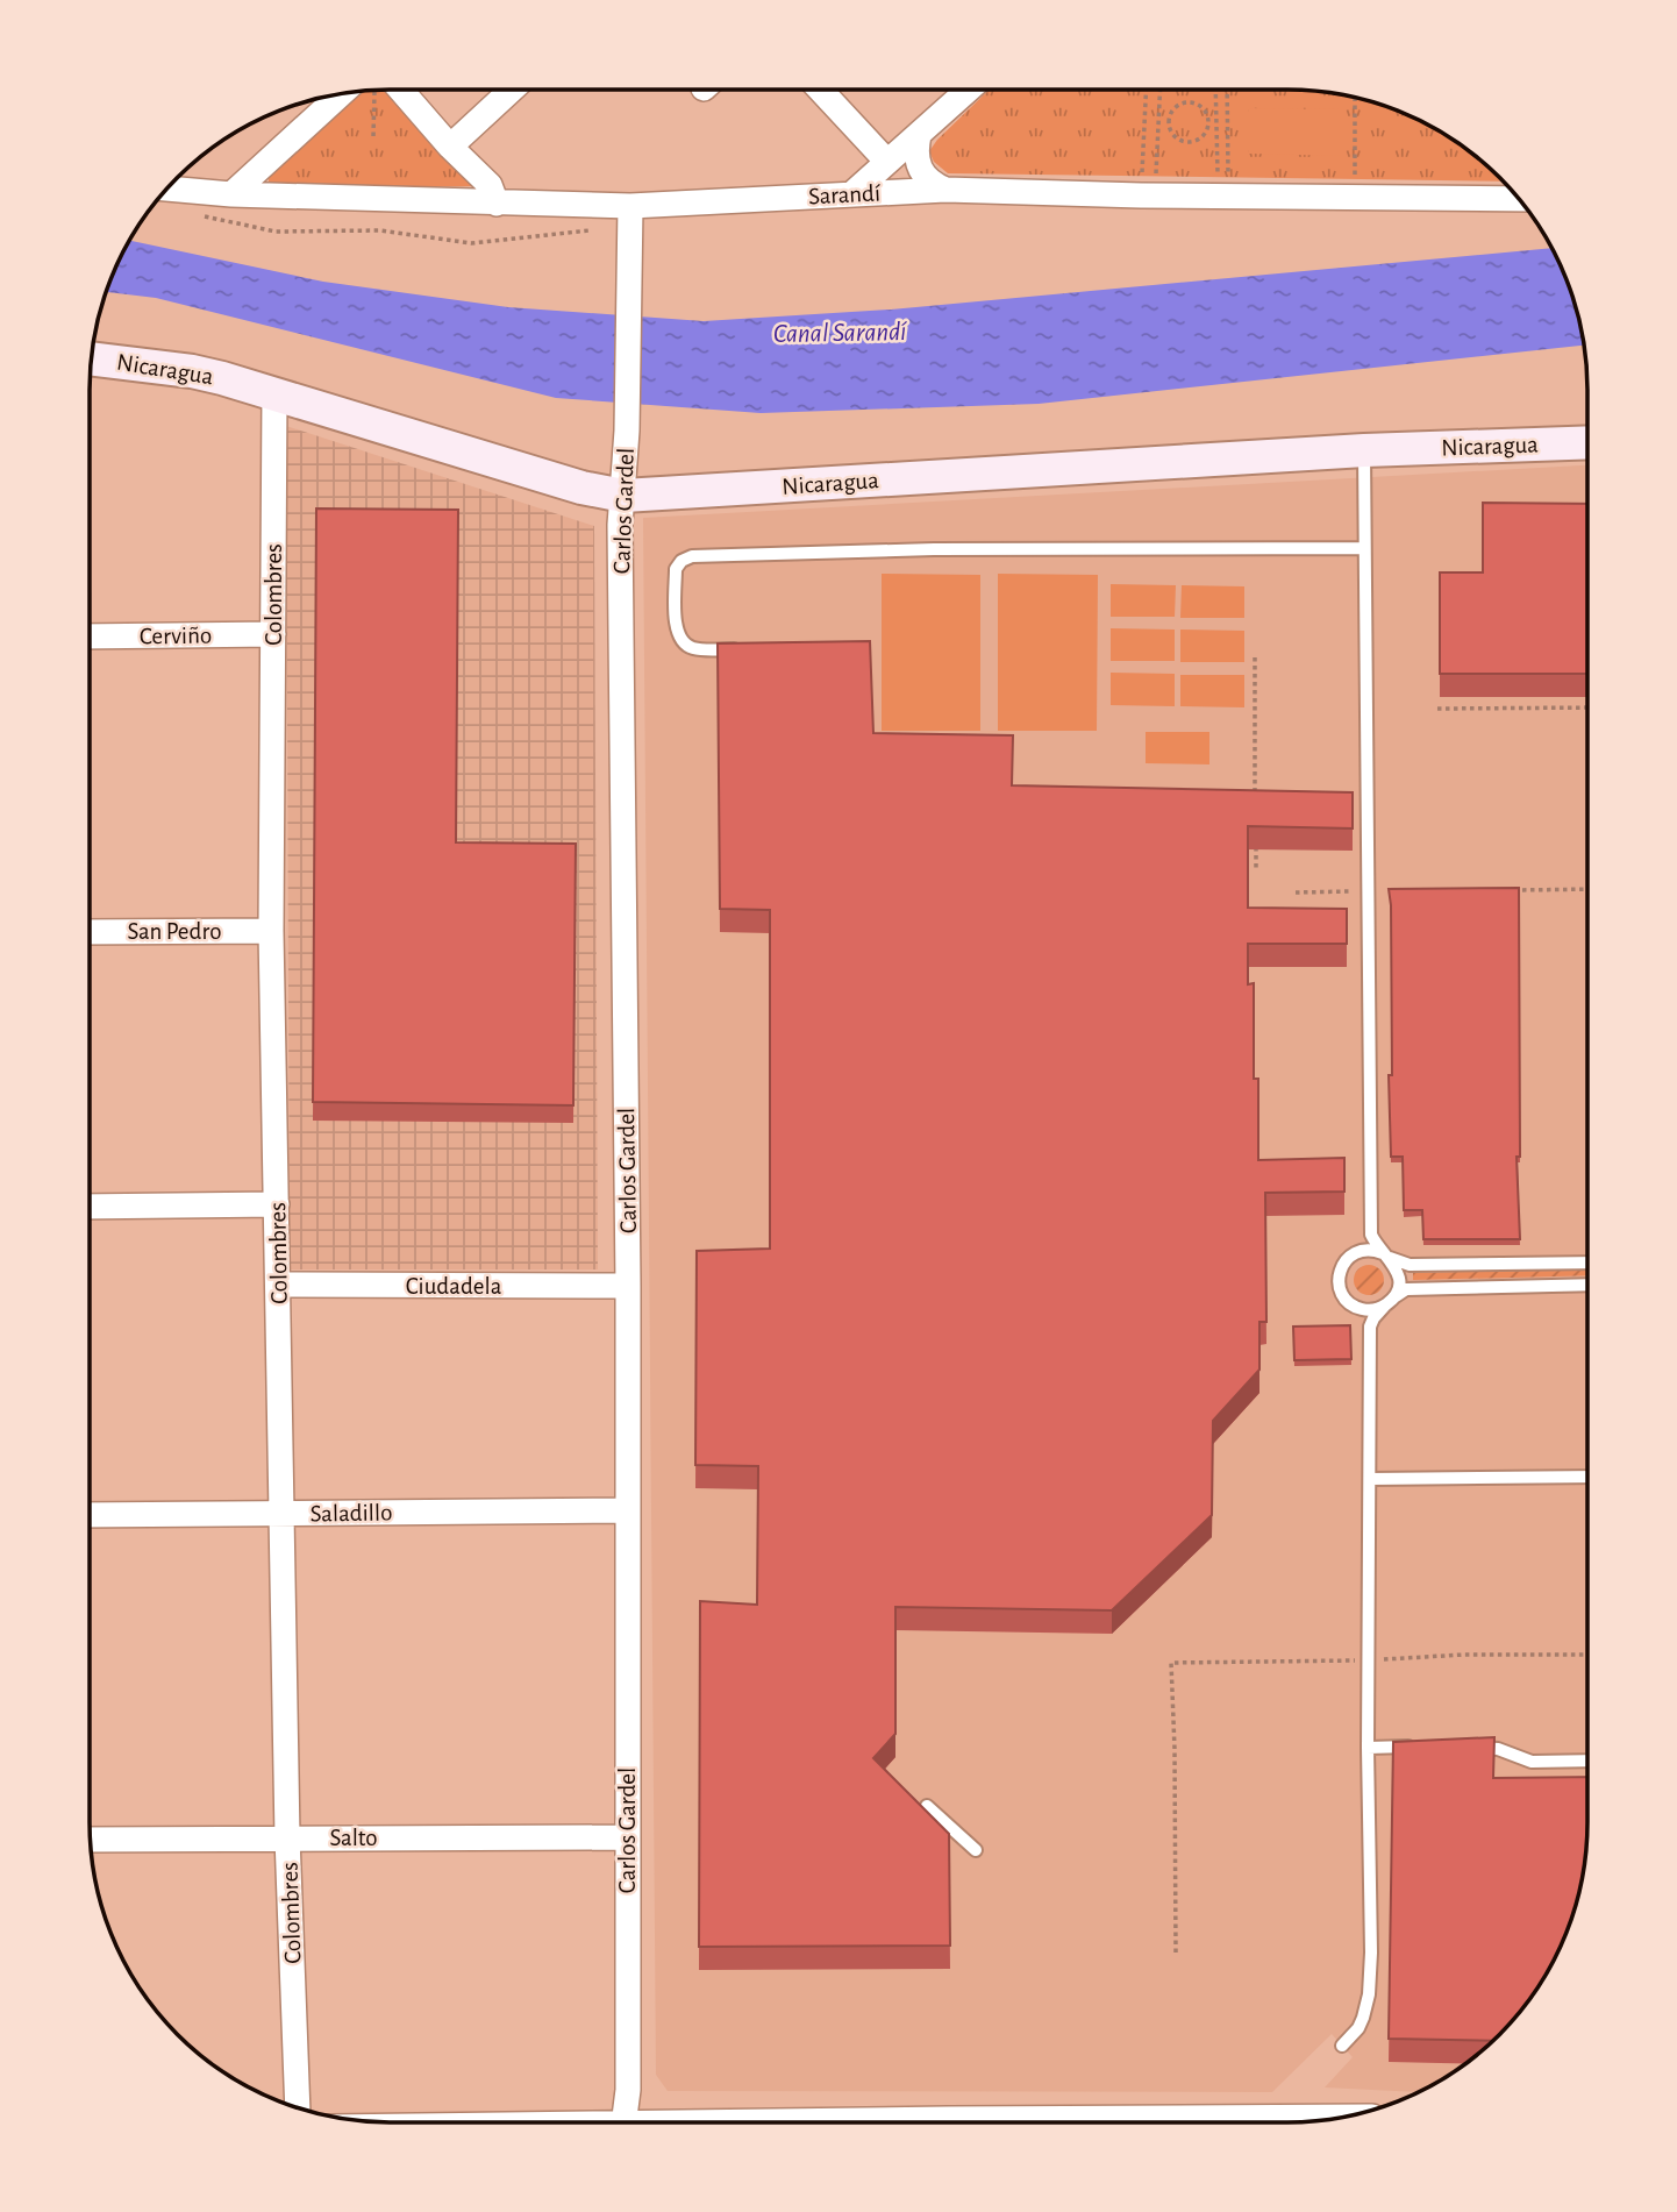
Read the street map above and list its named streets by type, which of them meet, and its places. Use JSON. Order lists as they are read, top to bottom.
{
  "streets": {
    "main road": ["Nicaragua"],
    "street": [
      "Sarandí",
      "Carlos Gardel",
      "Colombres",
      "Cerviño",
      "San Pedro",
      "Ciudadela",
      "Saladillo",
      "Salto"
    ]
  },
  "crossings": [
    ["Sarandí", "Carlos Gardel"],
    ["Nicaragua", "Carlos Gardel"],
    ["Nicaragua", "Colombres"],
    ["Carlos Gardel", "Ciudadela"],
    ["Carlos Gardel", "Saladillo"],
    ["Carlos Gardel", "Salto"],
    ["Colombres", "Cerviño"],
    ["Colombres", "San Pedro"],
    ["Colombres", "Ciudadela"],
    ["Colombres", "Saladillo"],
    ["Colombres", "Salto"]
  ],
  "water": ["Canal Sarandí"]
}
